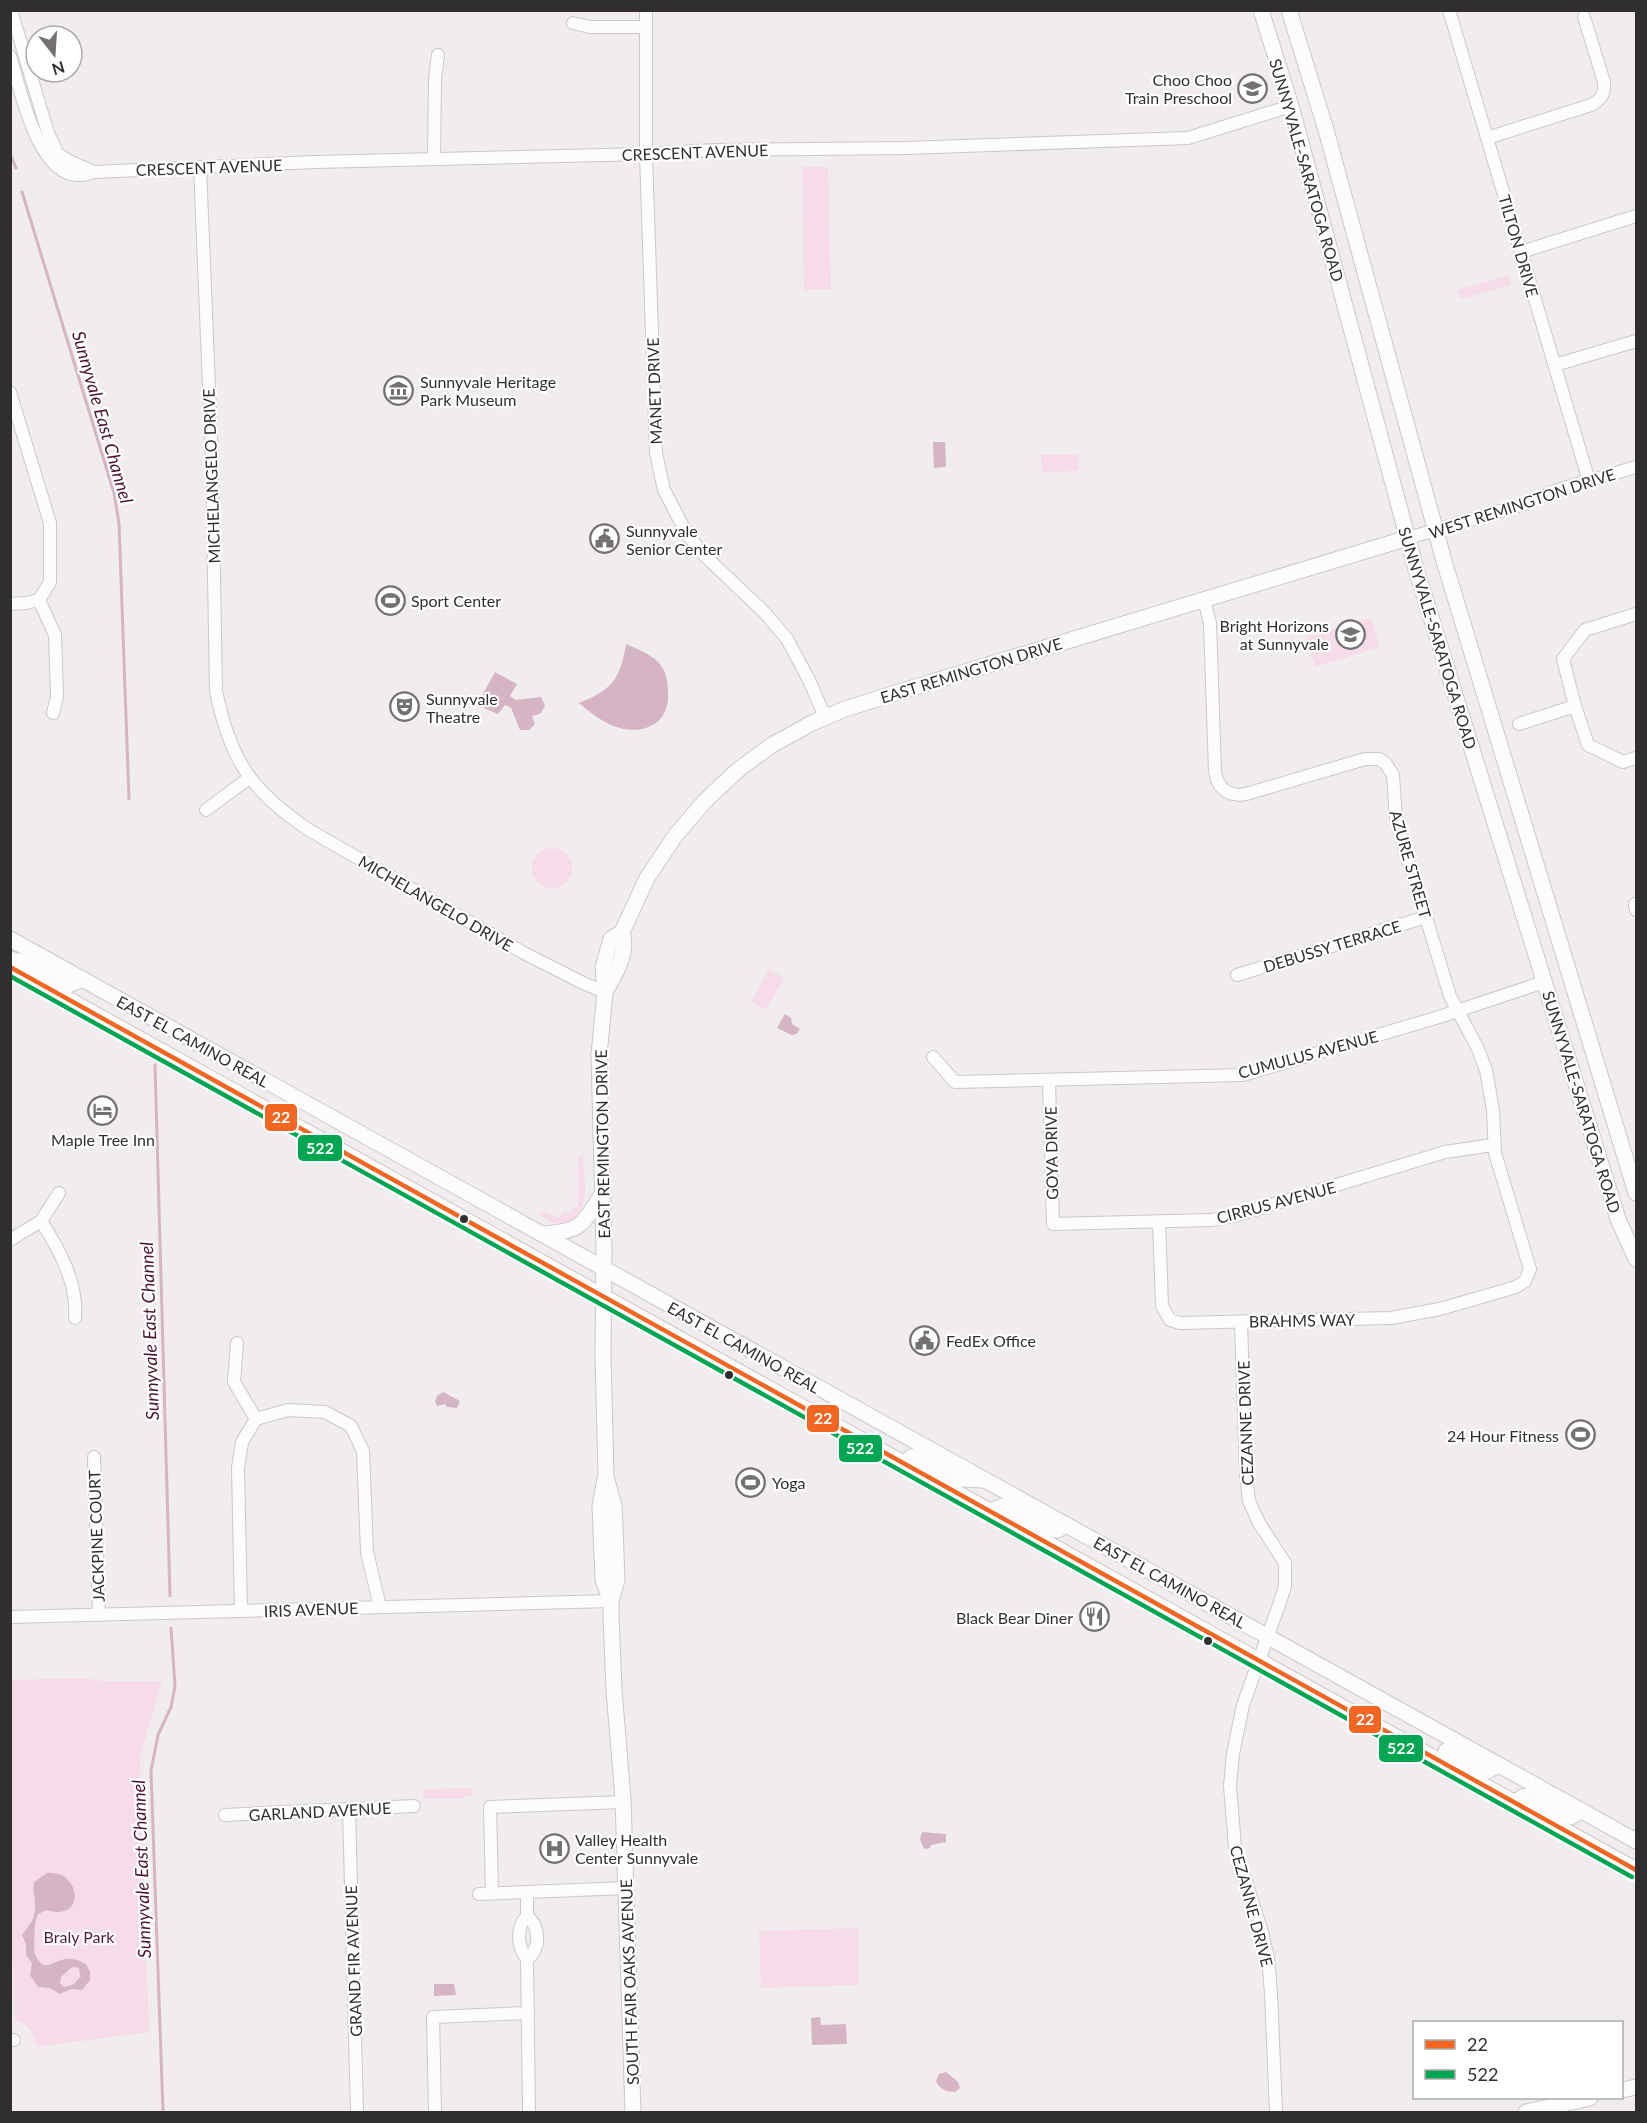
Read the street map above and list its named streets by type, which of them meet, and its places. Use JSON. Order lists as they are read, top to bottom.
{
  "streets": {
    "main road": [
      "SUNNYVALE-SARATOGA ROAD",
      "EAST REMINGTON DRIVE",
      "EAST EL CAMINO REAL",
      "SOUTH FAIR OAKS AVENUE"
    ],
    "street": [
      "CRESCENT AVENUE",
      "TILTON DRIVE",
      "MANET DRIVE",
      "MICHELANGELO DRIVE",
      "WEST REMINGTON DRIVE",
      "AZURE STREET",
      "DEBUSSY TERRACE",
      "CUMULUS AVENUE",
      "GOYA DRIVE",
      "CIRRUS AVENUE",
      "BRAHMS WAY",
      "CEZANNE DRIVE",
      "JACKPINE COURT",
      "IRIS AVENUE",
      "GARLAND AVENUE",
      "GRAND FIR AVENUE"
    ]
  },
  "crossings": [
    ["CRESCENT AVENUE", "SUNNYVALE-SARATOGA ROAD"],
    ["CRESCENT AVENUE", "MANET DRIVE"],
    ["CRESCENT AVENUE", "MICHELANGELO DRIVE"],
    ["SUNNYVALE-SARATOGA ROAD", "WEST REMINGTON DRIVE"],
    ["SUNNYVALE-SARATOGA ROAD", "EAST REMINGTON DRIVE"],
    ["SUNNYVALE-SARATOGA ROAD", "CUMULUS AVENUE"],
    ["TILTON DRIVE", "WEST REMINGTON DRIVE"],
    ["MANET DRIVE", "EAST REMINGTON DRIVE"],
    ["MICHELANGELO DRIVE", "EAST REMINGTON DRIVE"],
    ["WEST REMINGTON DRIVE", "EAST REMINGTON DRIVE"],
    ["EAST REMINGTON DRIVE", "AZURE STREET"],
    ["EAST REMINGTON DRIVE", "EAST EL CAMINO REAL"],
    ["EAST REMINGTON DRIVE", "SOUTH FAIR OAKS AVENUE"],
    ["AZURE STREET", "DEBUSSY TERRACE"],
    ["AZURE STREET", "CUMULUS AVENUE"],
    ["AZURE STREET", "CIRRUS AVENUE"],
    ["AZURE STREET", "BRAHMS WAY"],
    ["EAST EL CAMINO REAL", "CEZANNE DRIVE"],
    ["EAST EL CAMINO REAL", "SOUTH FAIR OAKS AVENUE"],
    ["CUMULUS AVENUE", "GOYA DRIVE"],
    ["GOYA DRIVE", "CIRRUS AVENUE"],
    ["CIRRUS AVENUE", "BRAHMS WAY"],
    ["BRAHMS WAY", "CEZANNE DRIVE"],
    ["JACKPINE COURT", "IRIS AVENUE"],
    ["IRIS AVENUE", "SOUTH FAIR OAKS AVENUE"],
    ["GARLAND AVENUE", "GRAND FIR AVENUE"]
  ],
  "water": ["Sunnyvale East Channel"],
  "parks": ["Braly Park"],
  "places": {
    "school or university": ["Choo Choo Train Preschool", "Bright Horizons at Sunnyvale"],
    "museum": ["Sunnyvale Heritage Park Museum"],
    "public building": ["Sunnyvale Senior Center", "FedEx Office"],
    "sports": ["Sport Center", "24 Hour Fitness", "Yoga"],
    "theatre": ["Sunnyvale Theatre"],
    "hotel": ["Maple Tree Inn"],
    "restaurant": ["Black Bear Diner"],
    "hospital": ["Valley Health Center Sunnyvale"]
  },
  "lines": ["transit line 22", "transit line 522"],
  "legend": ["22", "522"],
  "north": "bottom"
}
